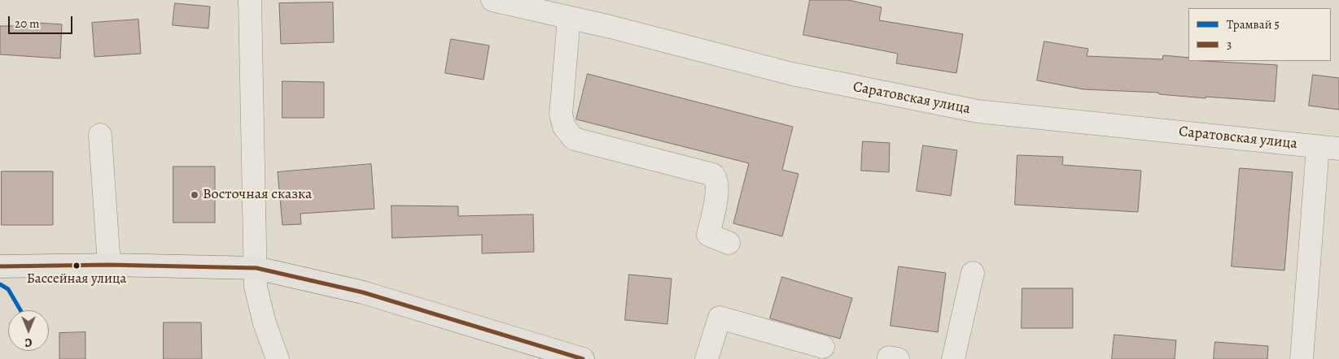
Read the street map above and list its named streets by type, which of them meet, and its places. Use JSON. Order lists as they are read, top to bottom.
{
  "streets": {
    "street": ["Саратовская улица"]
  },
  "places": ["Восточная сказка", "Бассейная улица"],
  "lines": ["transit line 3", "tram line 5"],
  "legend": ["Трамвай 5", "3"],
  "scale_bar": "20 m",
  "north": "bottom"
}
